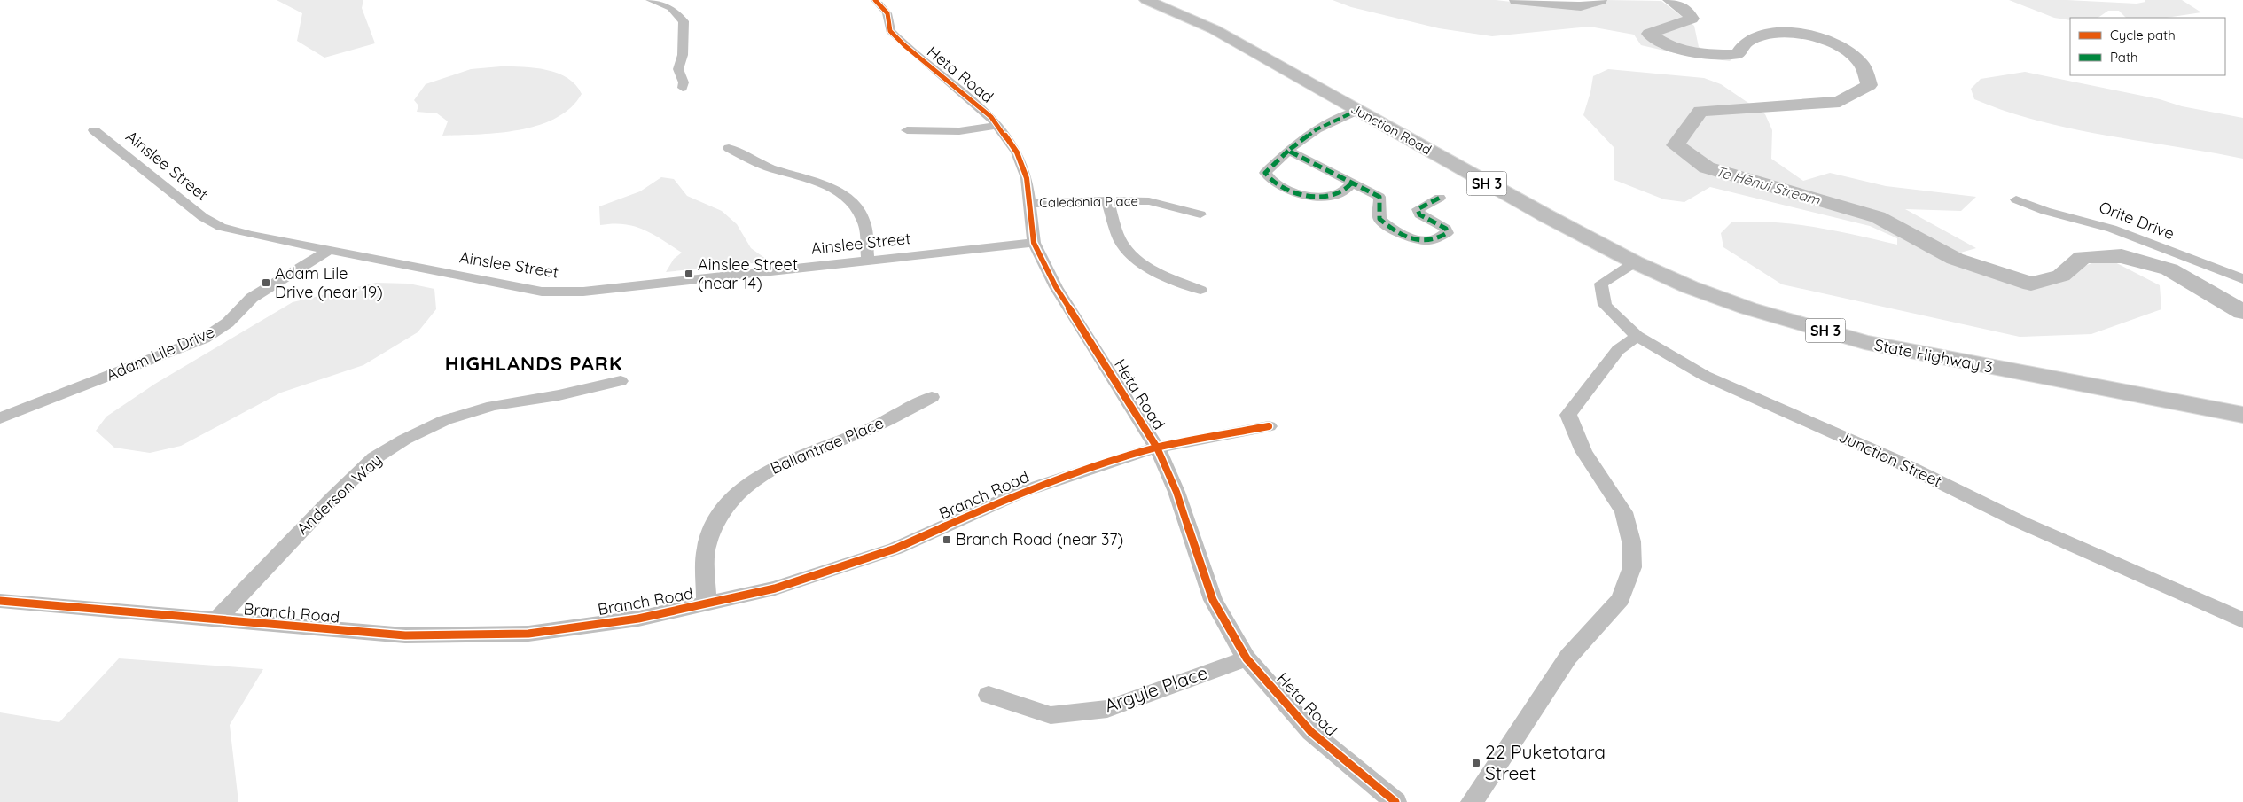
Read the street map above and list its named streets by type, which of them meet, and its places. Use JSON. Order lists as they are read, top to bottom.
{
  "streets": {
    "highway": ["Junction Road", "SH 3", "State Highway 3"],
    "street": [
      "Heta Road",
      "Ainslee Street",
      "Caledonia Place",
      "Orite Drive",
      "Adam Lile Drive",
      "Ballantrae Place",
      "Junction Street",
      "Anderson Way",
      "Branch Road",
      "Argyle Place"
    ]
  },
  "crossings": [
    ["Heta Road", "Ainslee Street"],
    ["Heta Road", "Caledonia Place"],
    ["Heta Road", "Branch Road"],
    ["Heta Road", "Argyle Place"],
    ["Junction Road", "State Highway 3"],
    ["Junction Road", "Junction Street"],
    ["Ainslee Street", "Adam Lile Drive"],
    ["State Highway 3", "Junction Street"],
    ["Ballantrae Place", "Branch Road"],
    ["Anderson Way", "Branch Road"]
  ],
  "districts": ["HIGHLANDS PARK"],
  "water": ["Te Hēnui Stream"],
  "places": {
    "transit": [
      "Ainslee Street (near 14)",
      "Adam Lile Drive (near 19)",
      "Branch Road (near 37)",
      "22 Puketotara Street"
    ]
  },
  "legend": ["Cycle path", "Path"]
}
